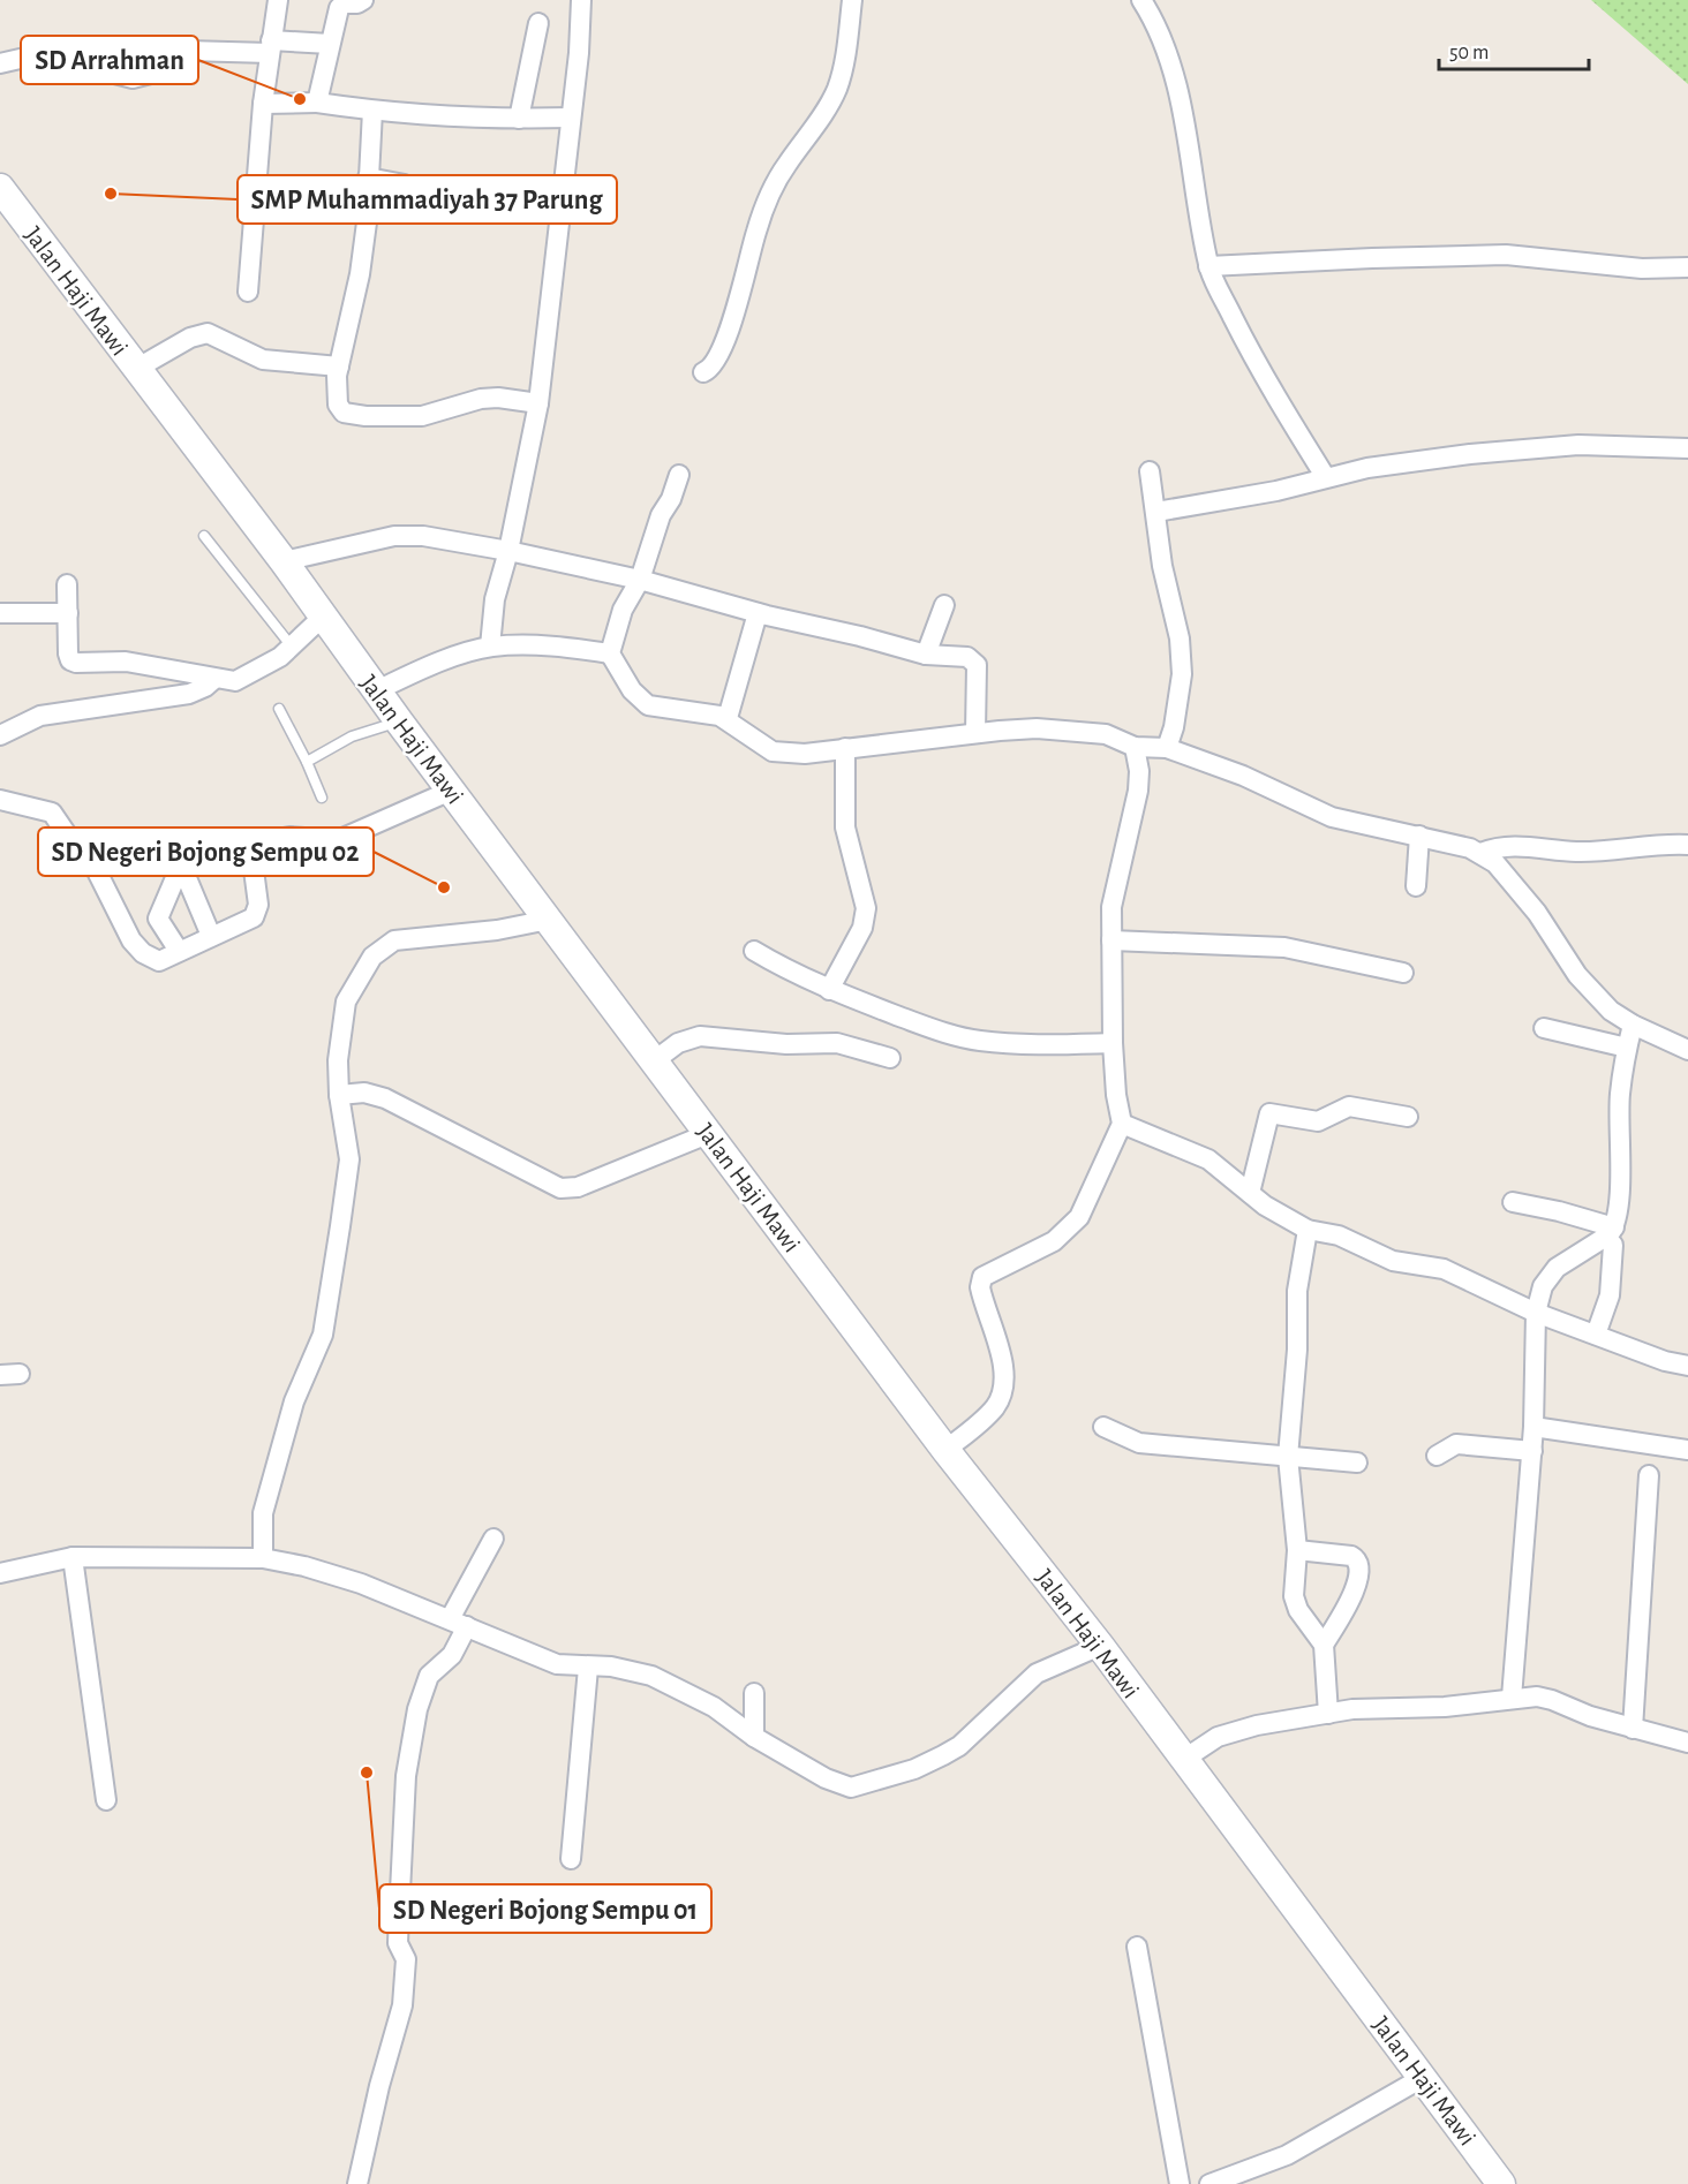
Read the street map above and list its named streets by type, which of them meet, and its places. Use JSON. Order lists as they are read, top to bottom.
{
  "streets": {
    "street": ["Jalan Haji Mawi"]
  },
  "places": [
    "SD Arrahman",
    "SMP Muhammadiyah 37 Parung",
    "SD Negeri Bojong Sempu 02",
    "SD Negeri Bojong Sempu 01"
  ],
  "scale_bar": "50 m"
}
